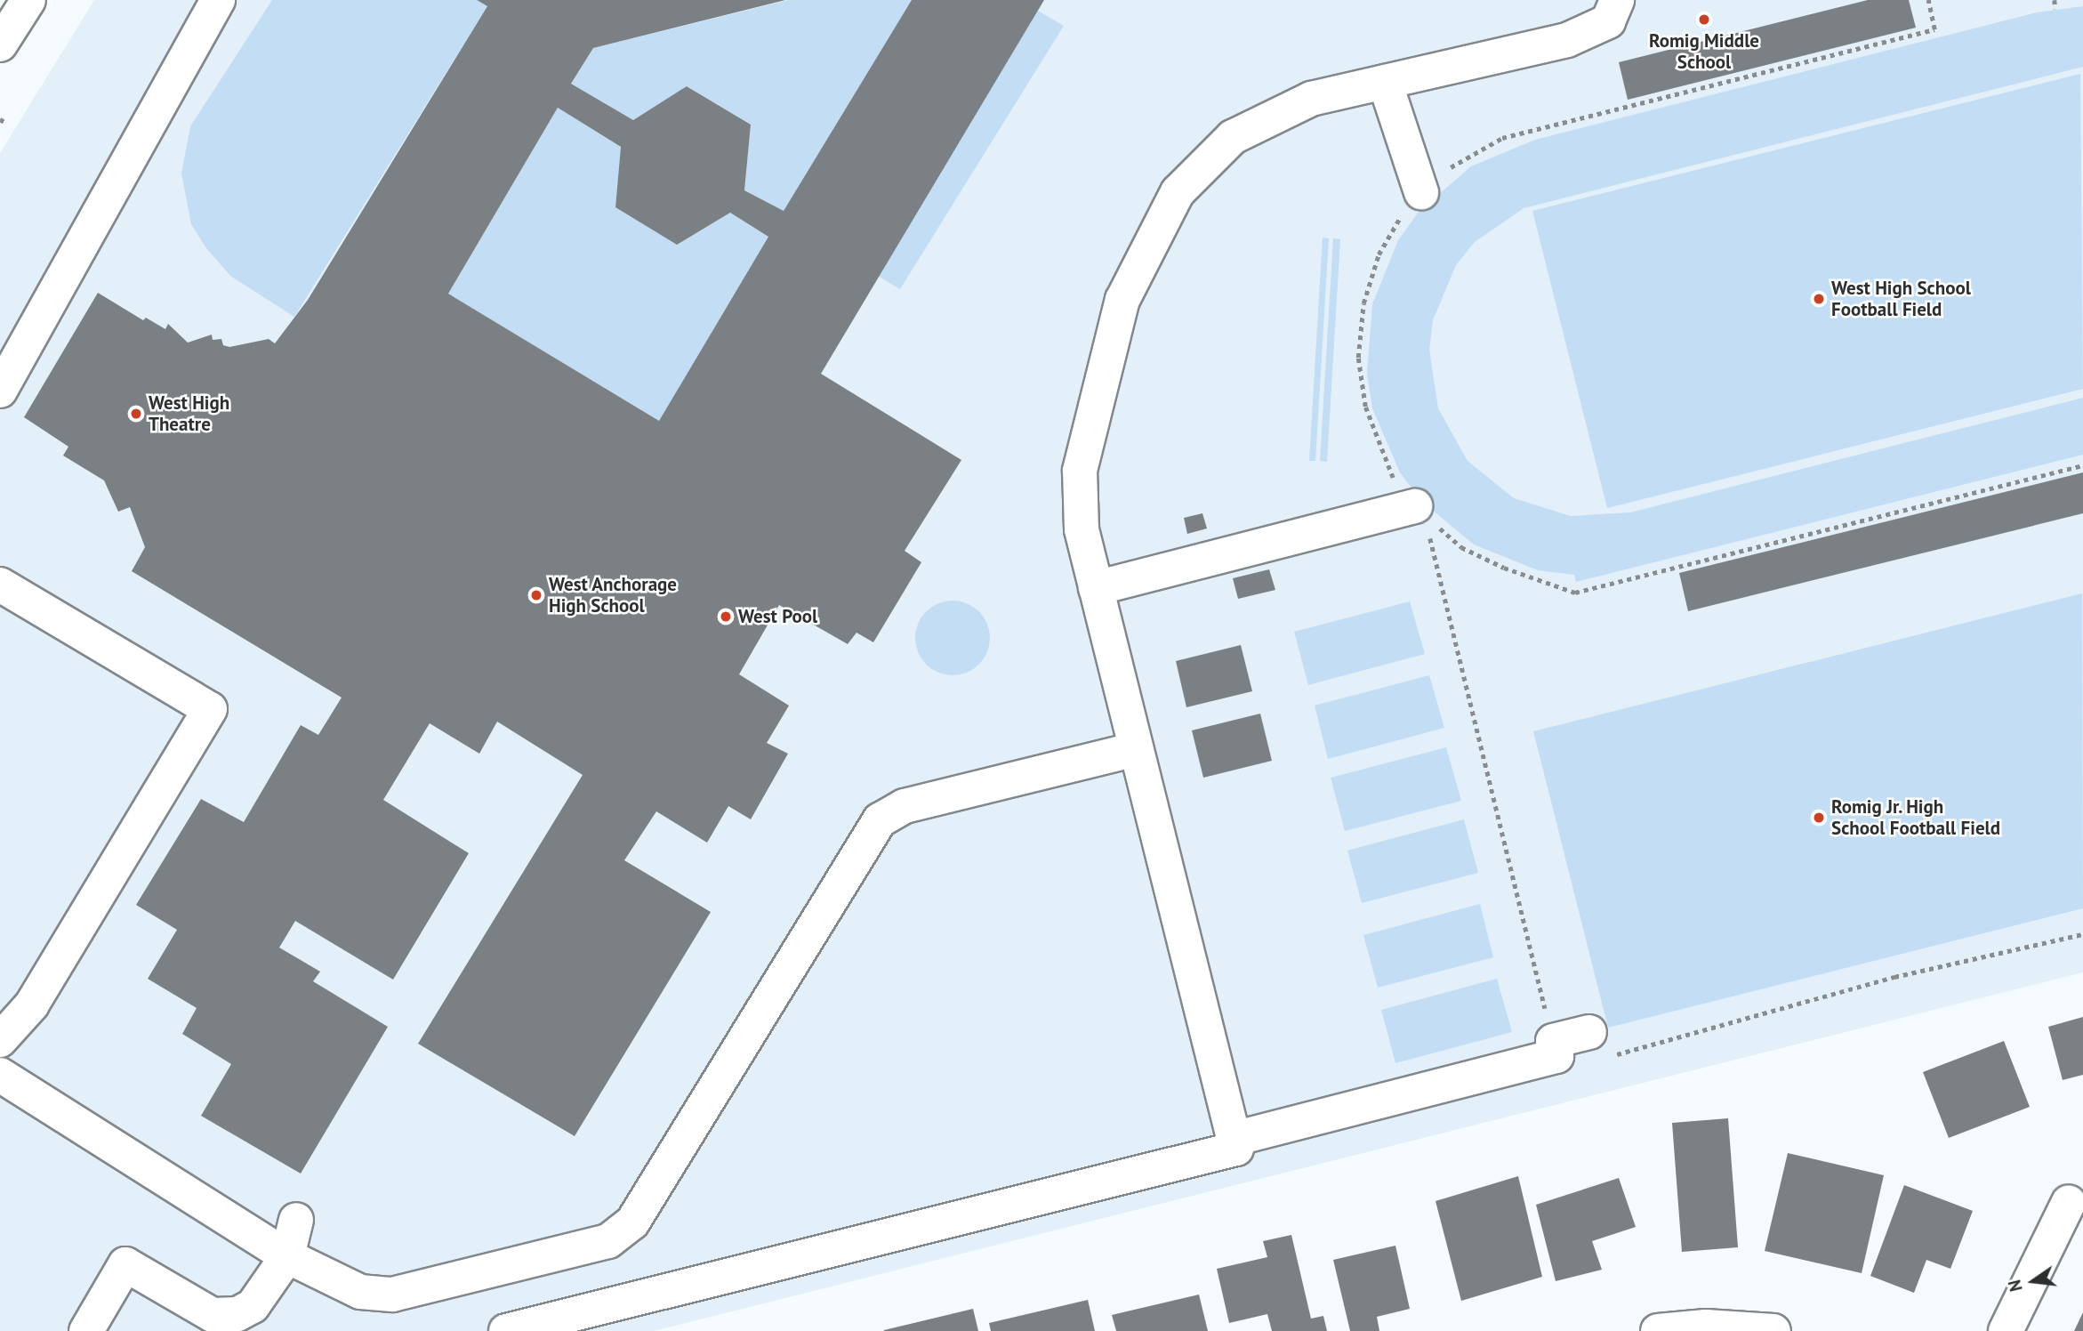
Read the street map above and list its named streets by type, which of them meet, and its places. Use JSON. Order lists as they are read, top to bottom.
{
  "places": [
    "Romig Middle School",
    "West High School Football Field",
    "West High Theatre",
    "West Anchorage High School",
    "West Pool",
    "Romig Jr. High School Football Field"
  ],
  "north": "left"
}
